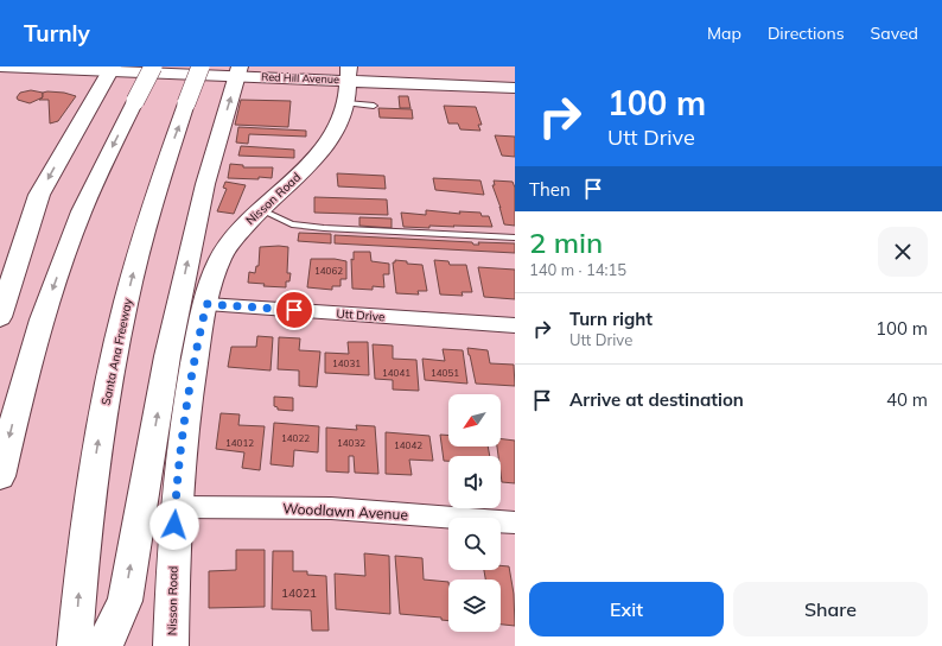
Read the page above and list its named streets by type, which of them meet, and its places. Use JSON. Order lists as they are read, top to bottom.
{
  "streets": {
    "main road": ["Red Hill Avenue", "Nisson Road", "Santa Ana Freeway"],
    "street": ["Utt Drive", "Woodlawn Avenue"]
  },
  "crossings": [
    ["Red Hill Avenue", "Nisson Road"],
    ["Nisson Road", "Utt Drive"],
    ["Nisson Road", "Woodlawn Avenue"]
  ],
  "house_numbers": [
    "14062",
    "14031",
    "14041",
    "14051",
    "14022",
    "14012",
    "14032",
    "14042",
    "14021"
  ],
  "north": "bottom left",
  "page": {
    "header": "Turnly",
    "nav": ["Map", "Directions", "Saved"],
    "turn": ["100 m", "Utt Drive"],
    "then": "Then",
    "heading": ["2 min", "140 m · 14:15"],
    "list": [
      {
        "name": "Turn right",
        "note": "Utt Drive",
        "value": "100 m"
      },
      {
        "name": "Arrive at destination",
        "value": "40 m"
      }
    ],
    "buttons": ["Exit", "Share"]
  }
}
